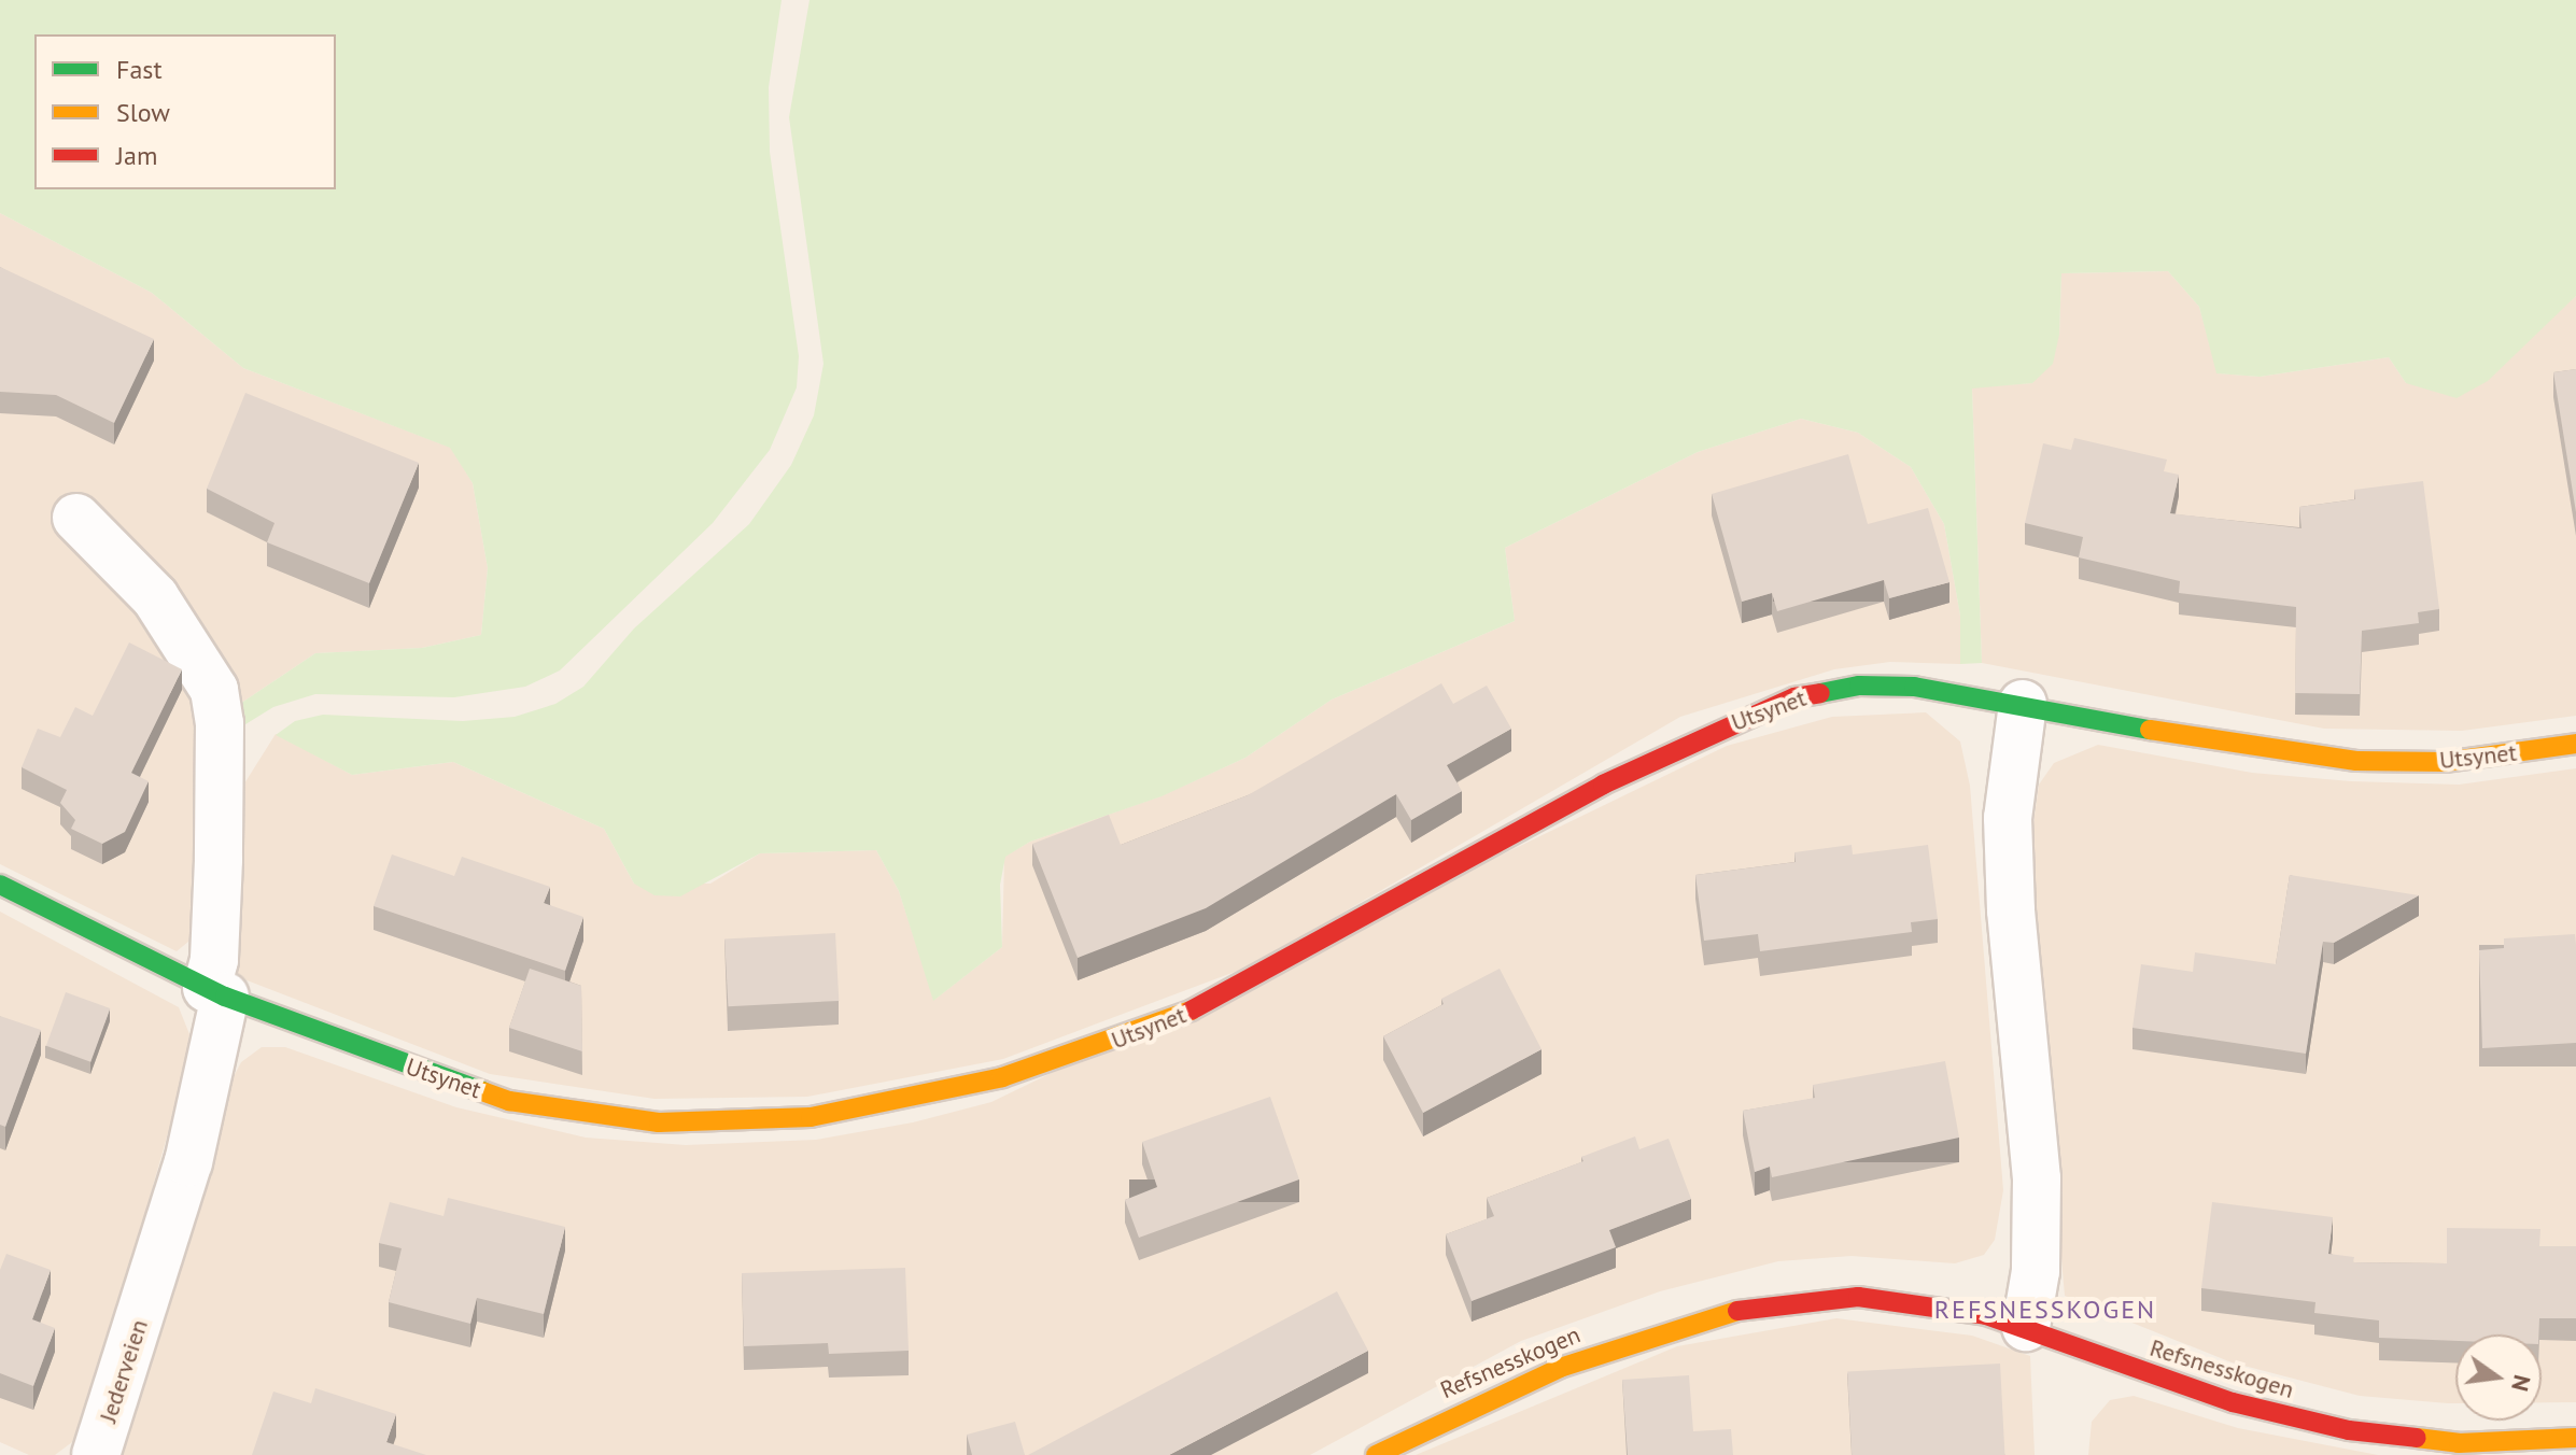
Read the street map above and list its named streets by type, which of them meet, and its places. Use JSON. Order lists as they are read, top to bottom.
{
  "streets": {
    "street": ["Utsynet", "Refsnesskogen", "Jederveien"]
  },
  "crossings": [
    ["Utsynet", "Jederveien"]
  ],
  "districts": ["REFSNESSKOGEN"],
  "legend": ["Fast", "Slow", "Jam"],
  "north": "right"
}
